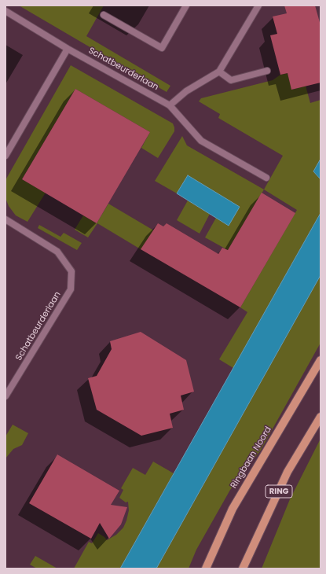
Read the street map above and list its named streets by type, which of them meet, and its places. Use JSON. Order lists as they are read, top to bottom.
{
  "streets": {
    "main road": ["Ringbaan Noord", "RING"],
    "street": ["Schatbeurderlaan"]
  }
}
